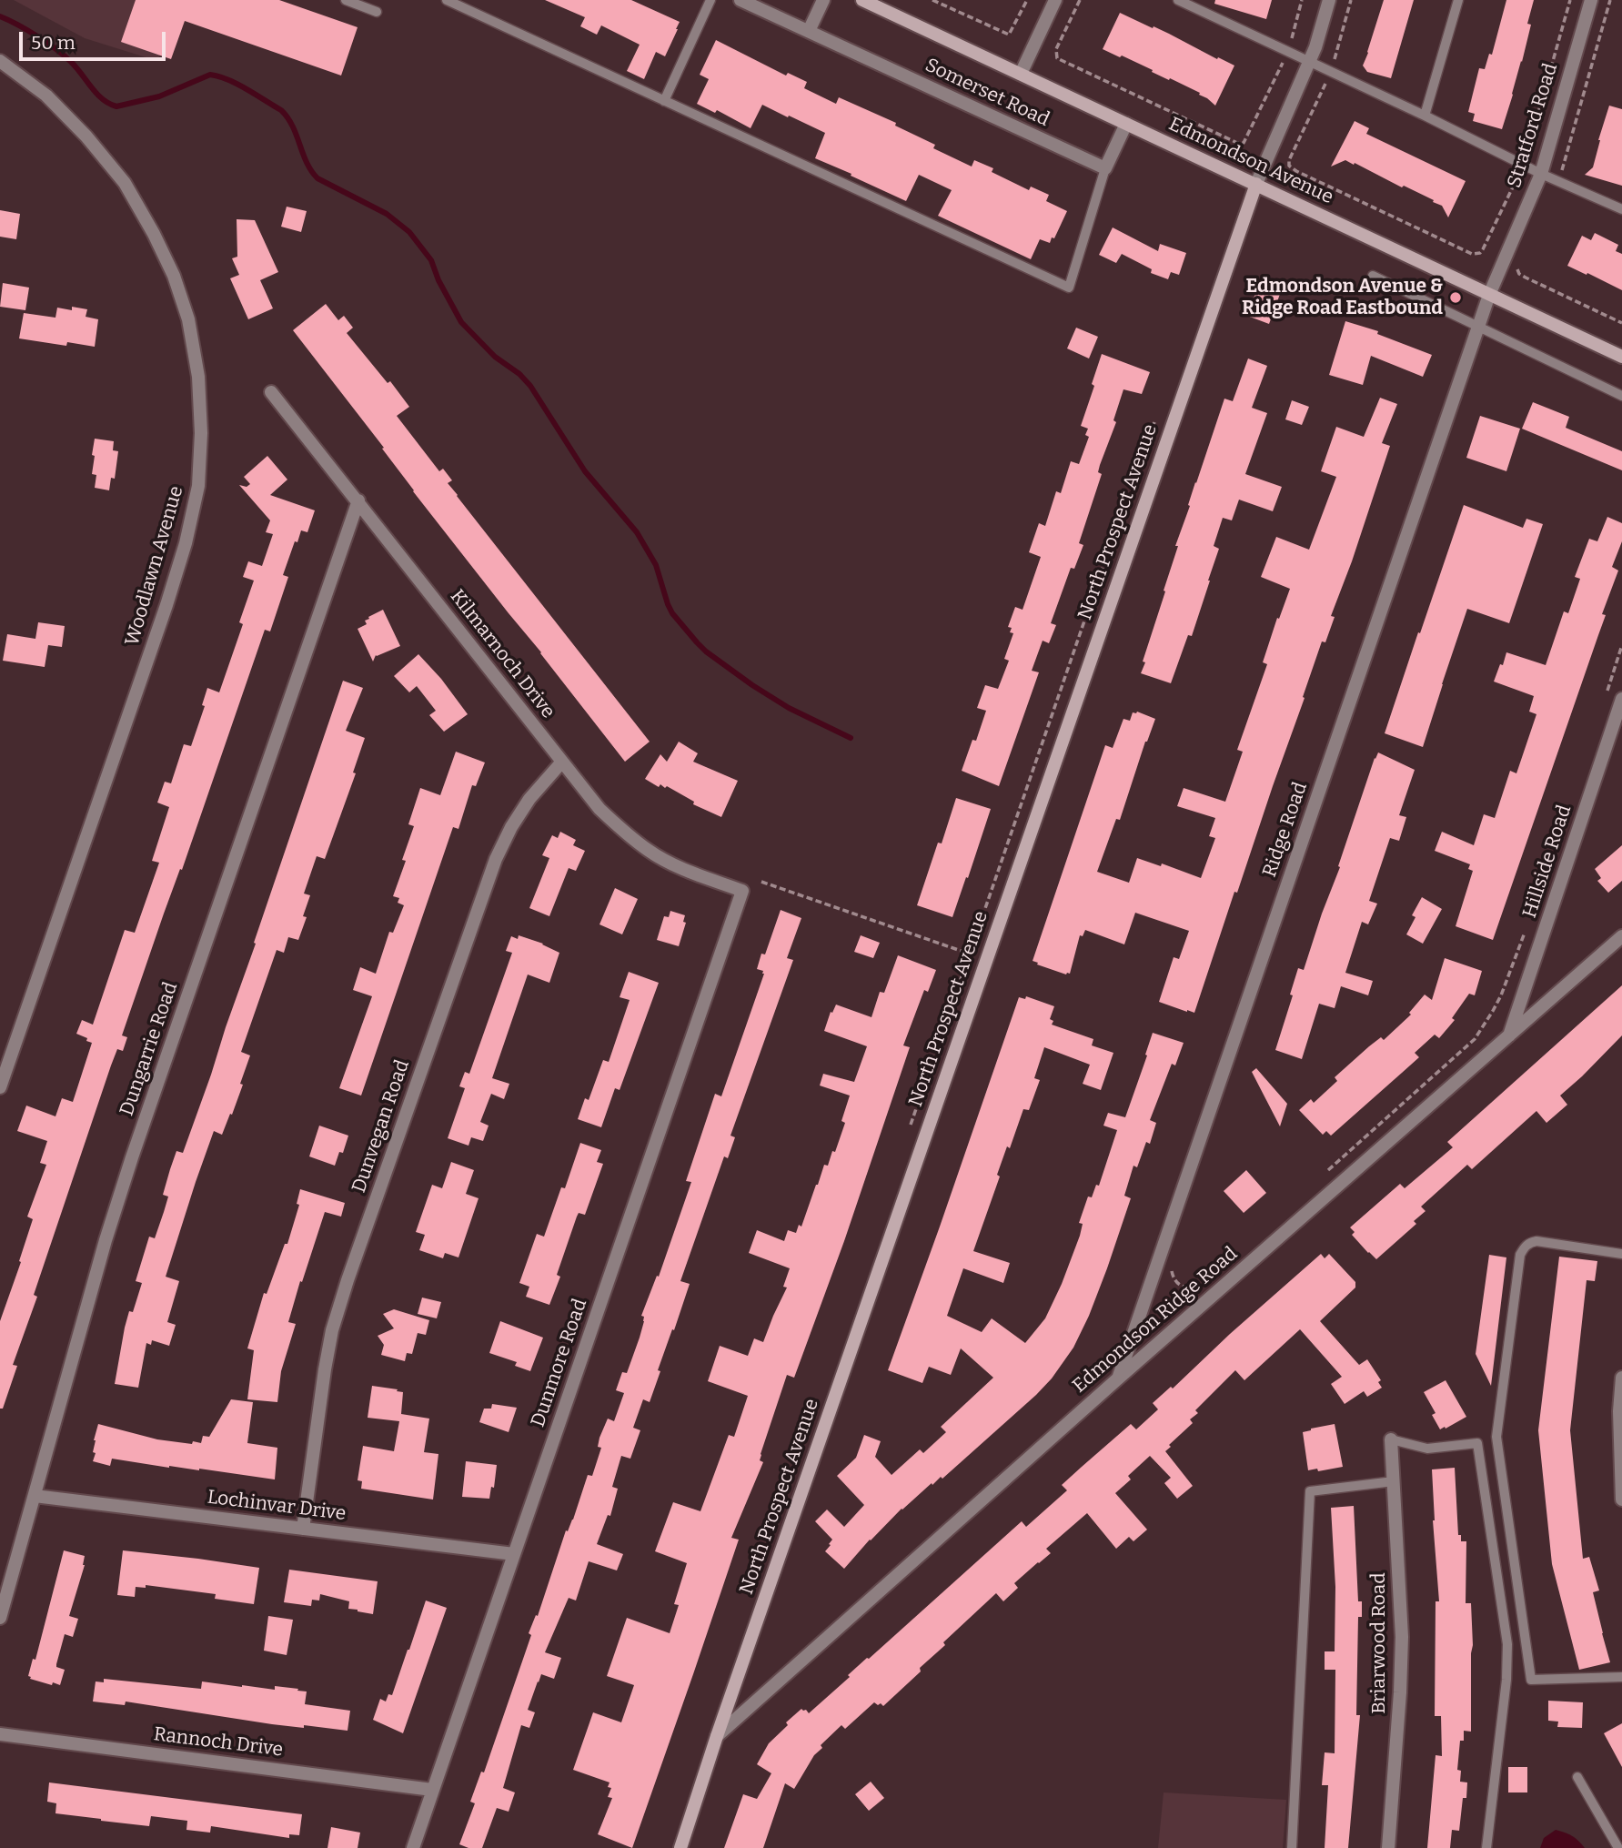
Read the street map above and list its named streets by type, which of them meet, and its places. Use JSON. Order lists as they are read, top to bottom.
{
  "streets": {
    "street": [
      "Somerset Road",
      "Stratford Road",
      "Edmondson Avenue",
      "North Prospect Avenue",
      "Woodlawn Avenue",
      "Kilmarnoch Drive",
      "Ridge Road",
      "Hillside Road",
      "Dungarrie Road",
      "Dunvegan Road",
      "Edmondson Ridge Road",
      "Dunmore Road",
      "Lochinvar Drive",
      "Briarwood Road",
      "Rannoch Drive"
    ]
  },
  "crossings": [
    ["Stratford Road", "Edmondson Avenue"],
    ["Stratford Road", "Ridge Road"],
    ["Edmondson Avenue", "North Prospect Avenue"],
    ["Edmondson Avenue", "Ridge Road"],
    ["North Prospect Avenue", "Edmondson Ridge Road"],
    ["Kilmarnoch Drive", "Dungarrie Road"],
    ["Kilmarnoch Drive", "Dunvegan Road"],
    ["Kilmarnoch Drive", "Dunmore Road"],
    ["Ridge Road", "Edmondson Ridge Road"],
    ["Hillside Road", "Edmondson Ridge Road"],
    ["Dungarrie Road", "Lochinvar Drive"],
    ["Dunvegan Road", "Lochinvar Drive"],
    ["Dunmore Road", "Lochinvar Drive"],
    ["Dunmore Road", "Rannoch Drive"]
  ],
  "places": ["Edmondson Avenue & Ridge Road Eastbound"],
  "scale_bar": "50 m"
}
